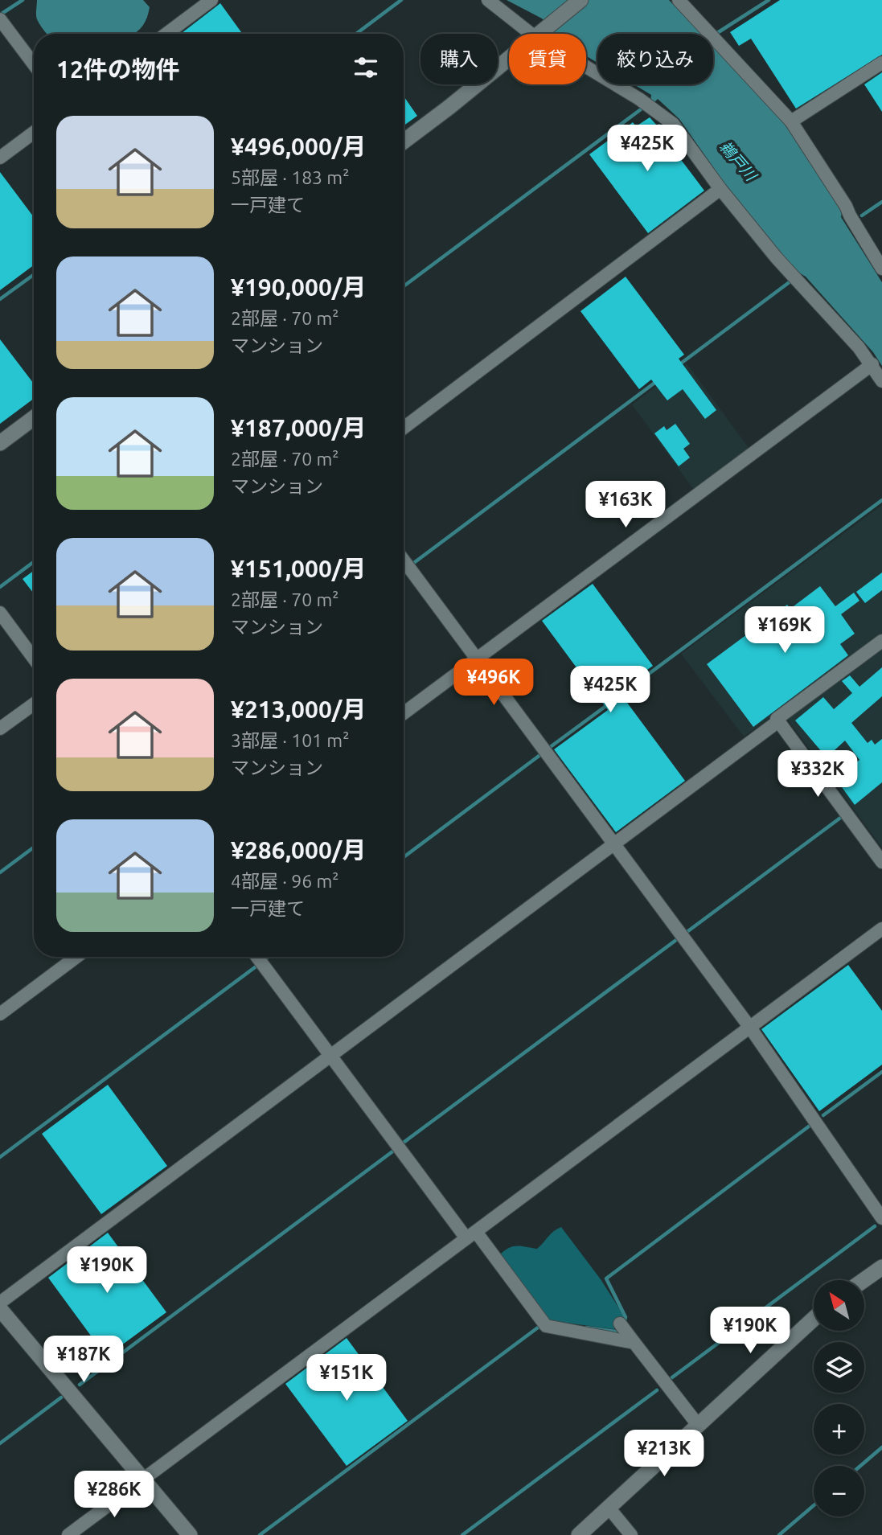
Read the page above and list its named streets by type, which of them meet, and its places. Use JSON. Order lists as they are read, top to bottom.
{
  "water": ["鵜戸川"],
  "north": "top left",
  "page": {
    "chip": ["購入", "賃貸", "絞り込み"],
    "heading": "12件の物件",
    "list": [
      {
        "name": "¥496,000/月",
        "note": "5部屋 · 183 m² · 一戸建て"
      },
      {
        "name": "¥190,000/月",
        "note": "2部屋 · 70 m² · マンション"
      },
      {
        "name": "¥187,000/月",
        "note": "2部屋 · 70 m² · マンション"
      },
      {
        "name": "¥151,000/月",
        "note": "2部屋 · 70 m² · マンション"
      },
      {
        "name": "¥213,000/月",
        "note": "3部屋 · 101 m² · マンション"
      },
      {
        "name": "¥286,000/月",
        "note": "4部屋 · 96 m² · 一戸建て"
      }
    ],
    "price": [
      "¥425K",
      "¥163K",
      "¥169K",
      "¥496K",
      "¥425K",
      "¥332K",
      "¥190K",
      "¥190K",
      "¥187K",
      "¥151K",
      "¥213K",
      "¥286K"
    ],
    "map_buttons": ["+", "−"]
  }
}
